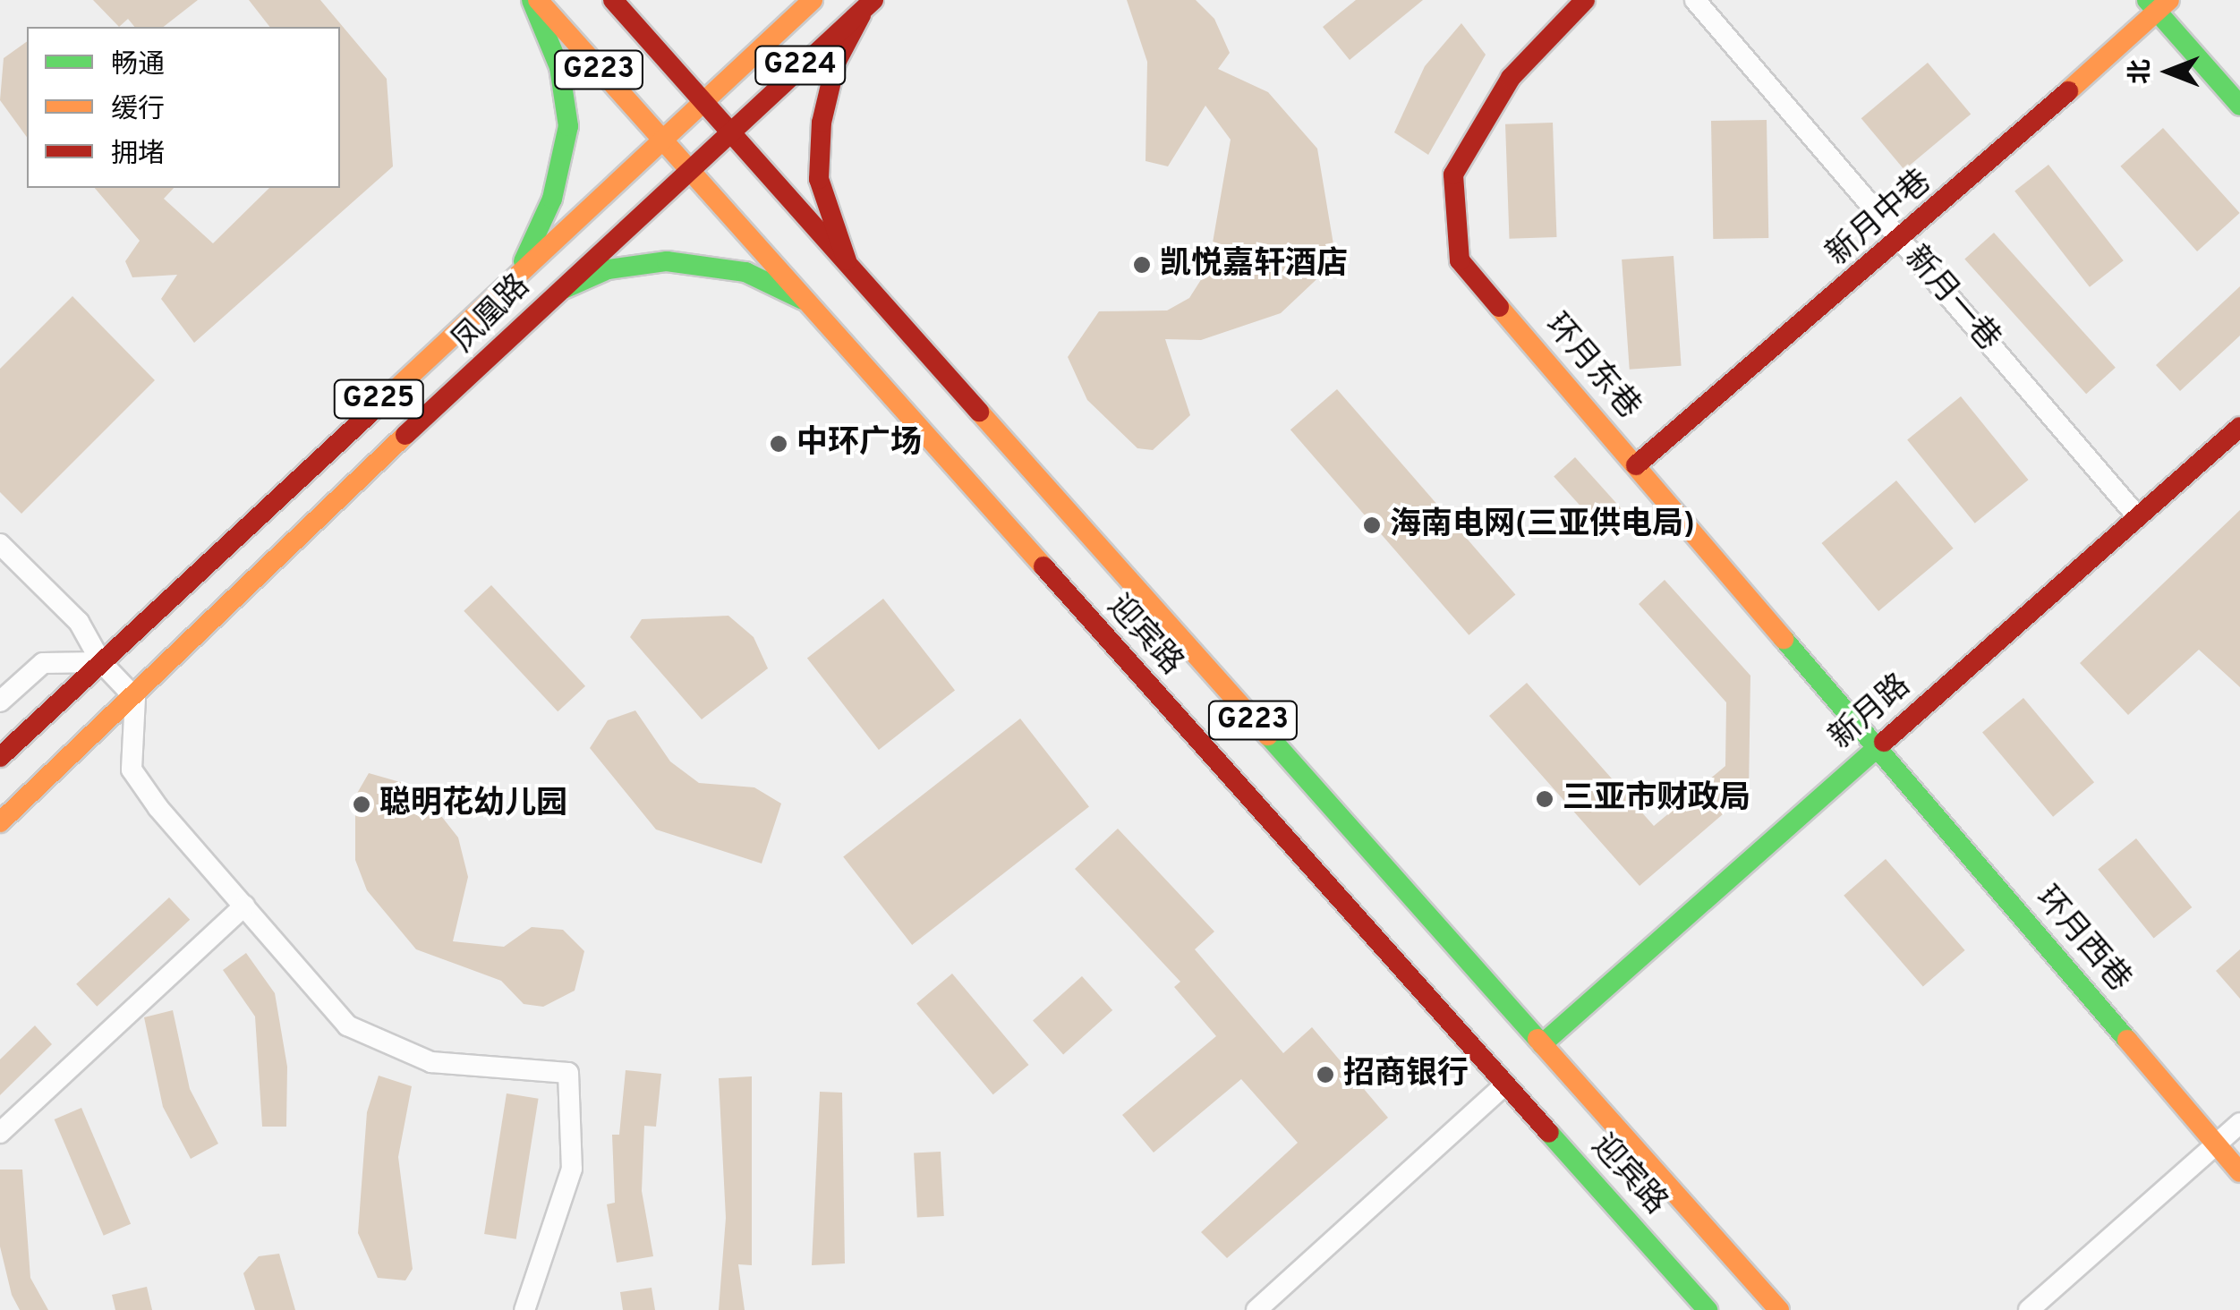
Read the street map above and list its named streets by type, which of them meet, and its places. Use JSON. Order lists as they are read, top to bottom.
{
  "streets": {
    "main road": [
      "G224",
      "G223",
      "新月中巷",
      "凤凰路",
      "环月东巷",
      "G225",
      "迎宾路",
      "新月路",
      "环月西巷"
    ],
    "street": ["新月一巷"]
  },
  "crossings": [
    ["新月中巷", "新月一巷"],
    ["新月中巷", "环月东巷"],
    ["新月一巷", "新月路"],
    ["凤凰路", "迎宾路"],
    ["环月东巷", "新月路"],
    ["环月东巷", "环月西巷"],
    ["迎宾路", "新月路"],
    ["新月路", "环月西巷"]
  ],
  "places": [
    "凯悦嘉轩酒店",
    "中环广场",
    "海南电网(三亚供电局)",
    "三亚市财政局",
    "聪明花幼儿园",
    "招商银行"
  ],
  "legend": ["畅通", "缓行", "拥堵"],
  "north": "left"
}
